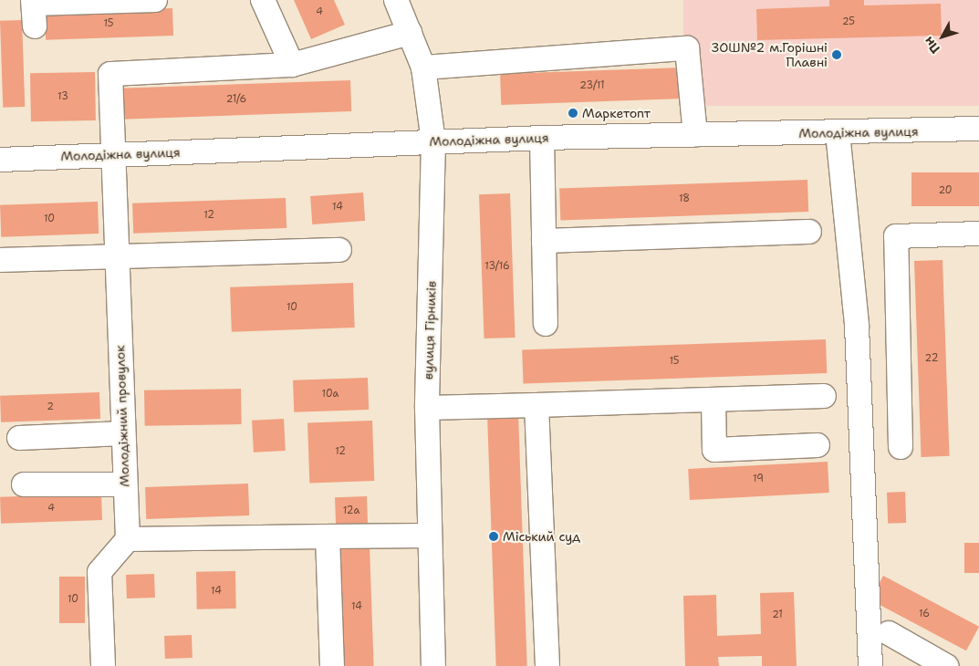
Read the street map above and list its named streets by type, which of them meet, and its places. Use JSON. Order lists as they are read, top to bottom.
{
  "streets": {
    "street": ["Молодіжна вулиця", "вулиця Гірників", "Молодіжний провулок"]
  },
  "crossings": [
    ["Молодіжна вулиця", "вулиця Гірників"],
    ["Молодіжна вулиця", "Молодіжний провулок"]
  ],
  "places": ["ЗОШ№2 м.Горішні Плавні", "Маркетопт", "Міський суд"],
  "house_numbers": [
    "4",
    "25",
    "15",
    "23/11",
    "13",
    "21/6",
    "20",
    "18",
    "14",
    "12",
    "10",
    "13/16",
    "10",
    "22",
    "15",
    "10а",
    "2",
    "12",
    "19",
    "4",
    "12а",
    "14",
    "10",
    "14",
    "16",
    "21"
  ],
  "north": "bottom left"
}
